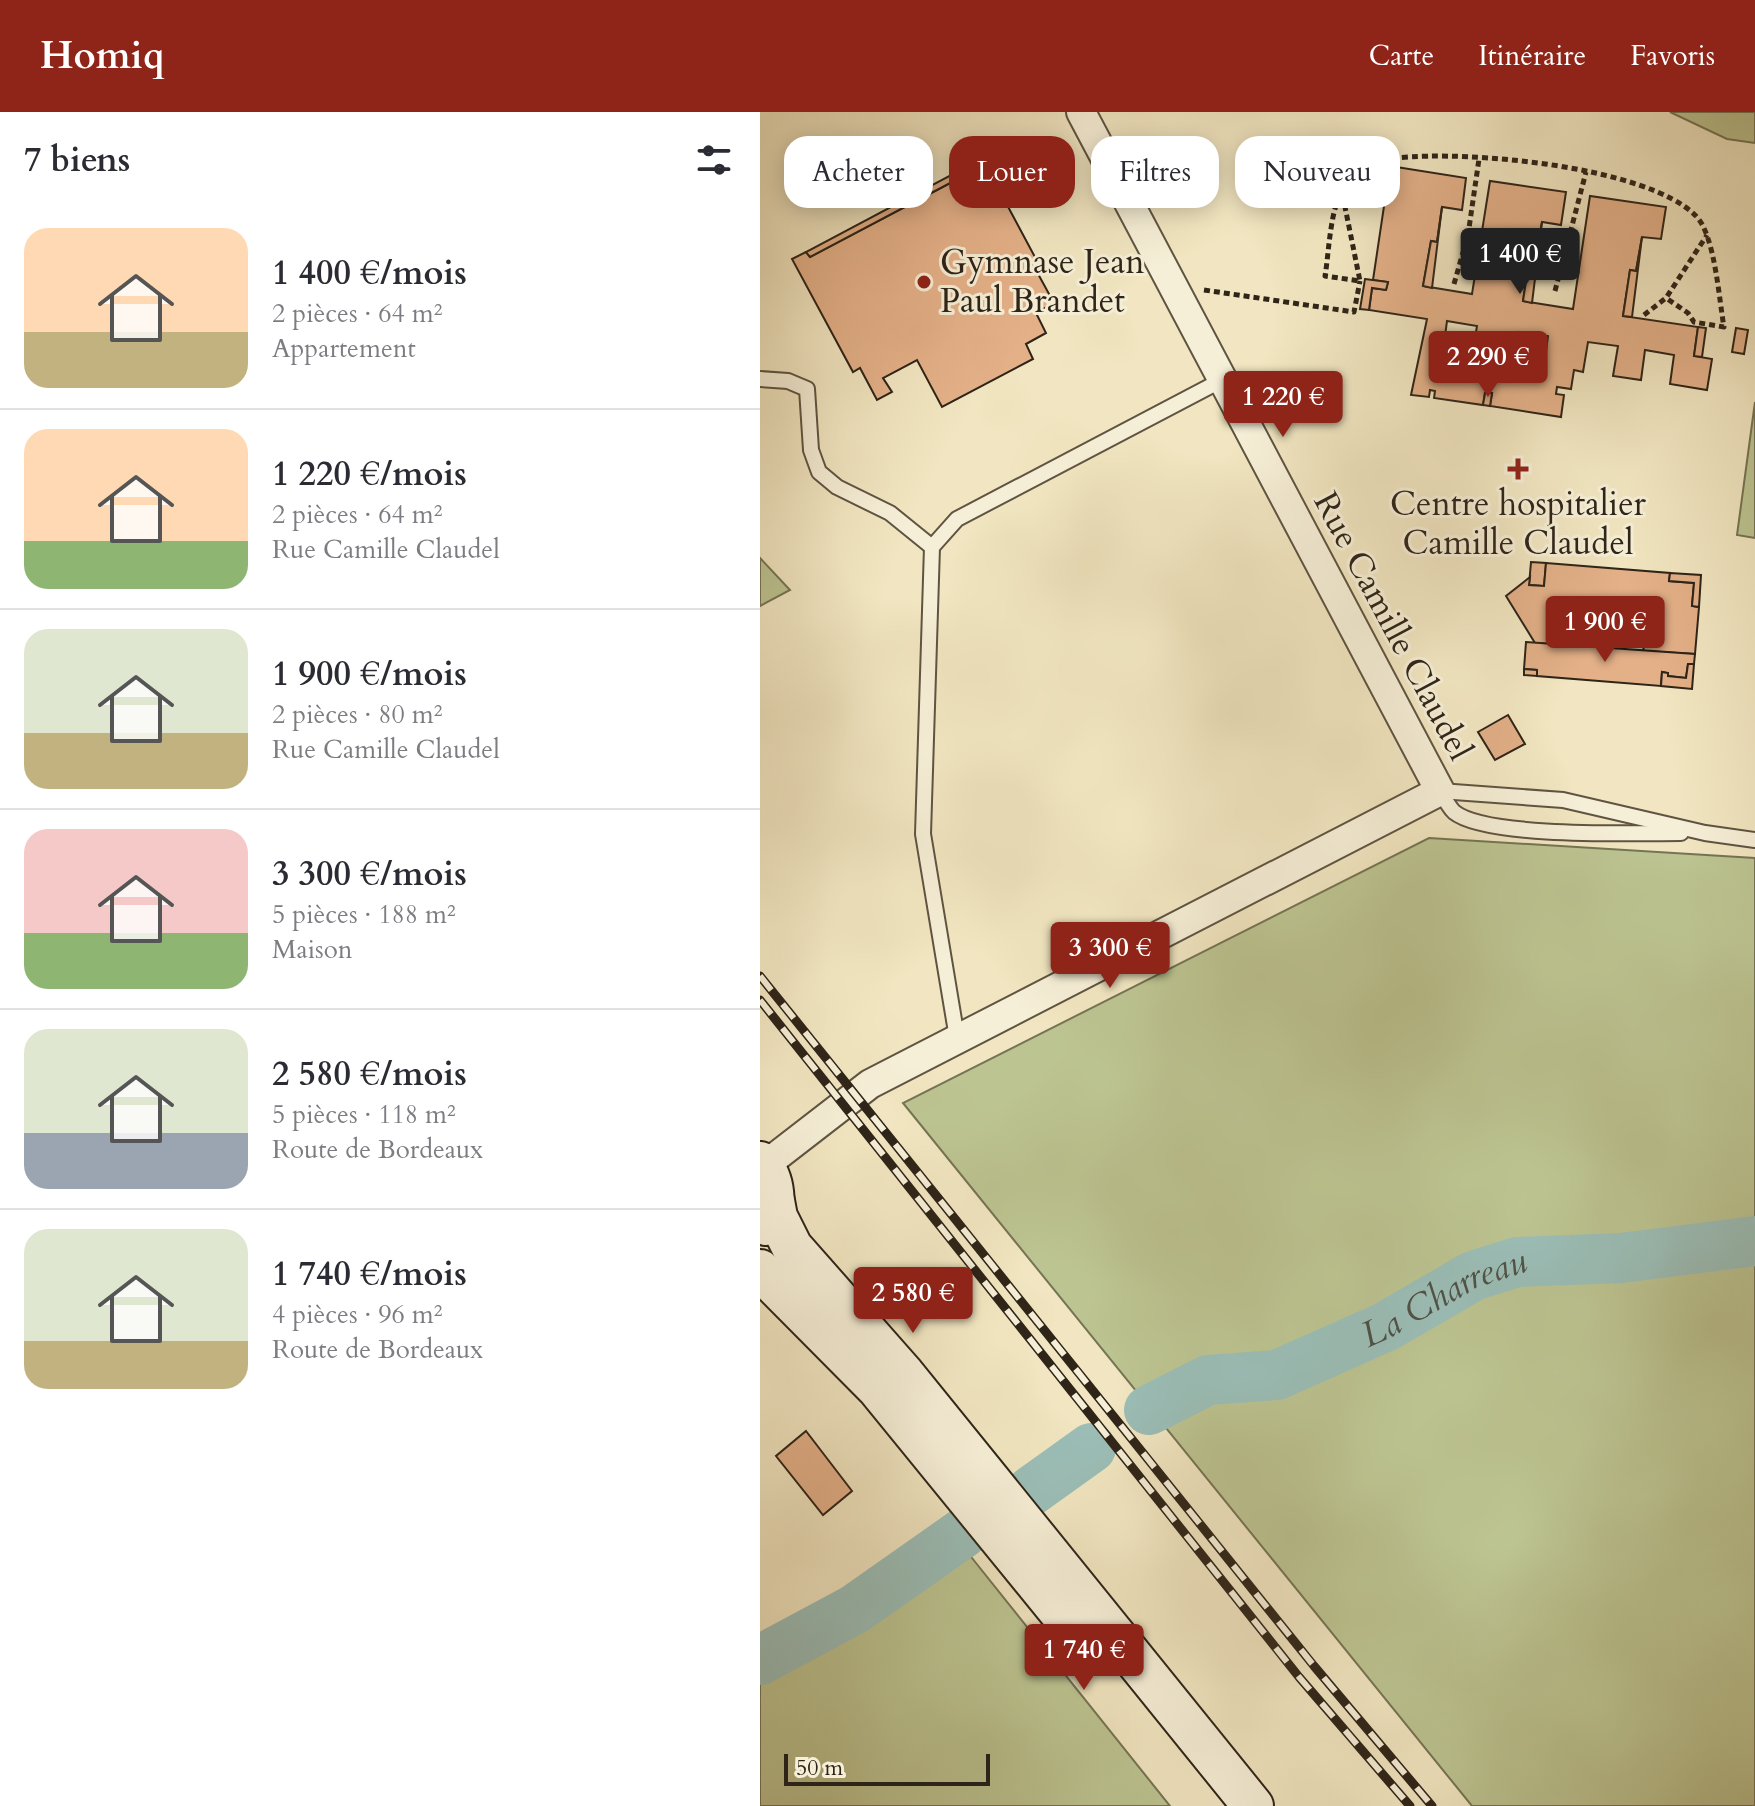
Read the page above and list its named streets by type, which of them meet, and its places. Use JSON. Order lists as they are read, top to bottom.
{
  "streets": {
    "street": ["Rue Camille Claudel"]
  },
  "water": ["La Charreau"],
  "places": {
    "other": ["Gymnase Jean Paul Brandet"],
    "health": ["Centre hospitalier Camille Claudel"]
  },
  "scale_bar": "50 m",
  "page": {
    "header": "Homiq",
    "nav": ["Carte", "Itinéraire", "Favoris"],
    "heading": "7 biens",
    "chip": [
      "Acheter",
      "Louer",
      "Filtres",
      "Nouveau"
    ],
    "list": [
      {
        "name": "1 400 €/mois",
        "note": "2 pièces · 64 m² · Appartement"
      },
      {
        "name": "1 220 €/mois",
        "note": "2 pièces · 64 m² · Rue Camille Claudel"
      },
      {
        "name": "1 900 €/mois",
        "note": "2 pièces · 80 m² · Rue Camille Claudel"
      },
      {
        "name": "3 300 €/mois",
        "note": "5 pièces · 188 m² · Maison"
      },
      {
        "name": "2 580 €/mois",
        "note": "5 pièces · 118 m² · Route de Bordeaux"
      },
      {
        "name": "1 740 €/mois",
        "note": "4 pièces · 96 m² · Route de Bordeaux"
      }
    ],
    "price": [
      "1 400 €",
      "2 290 €",
      "1 220 €",
      "1 900 €",
      "3 300 €",
      "2 580 €",
      "1 740 €"
    ],
    "scale": "50 m"
  }
}
